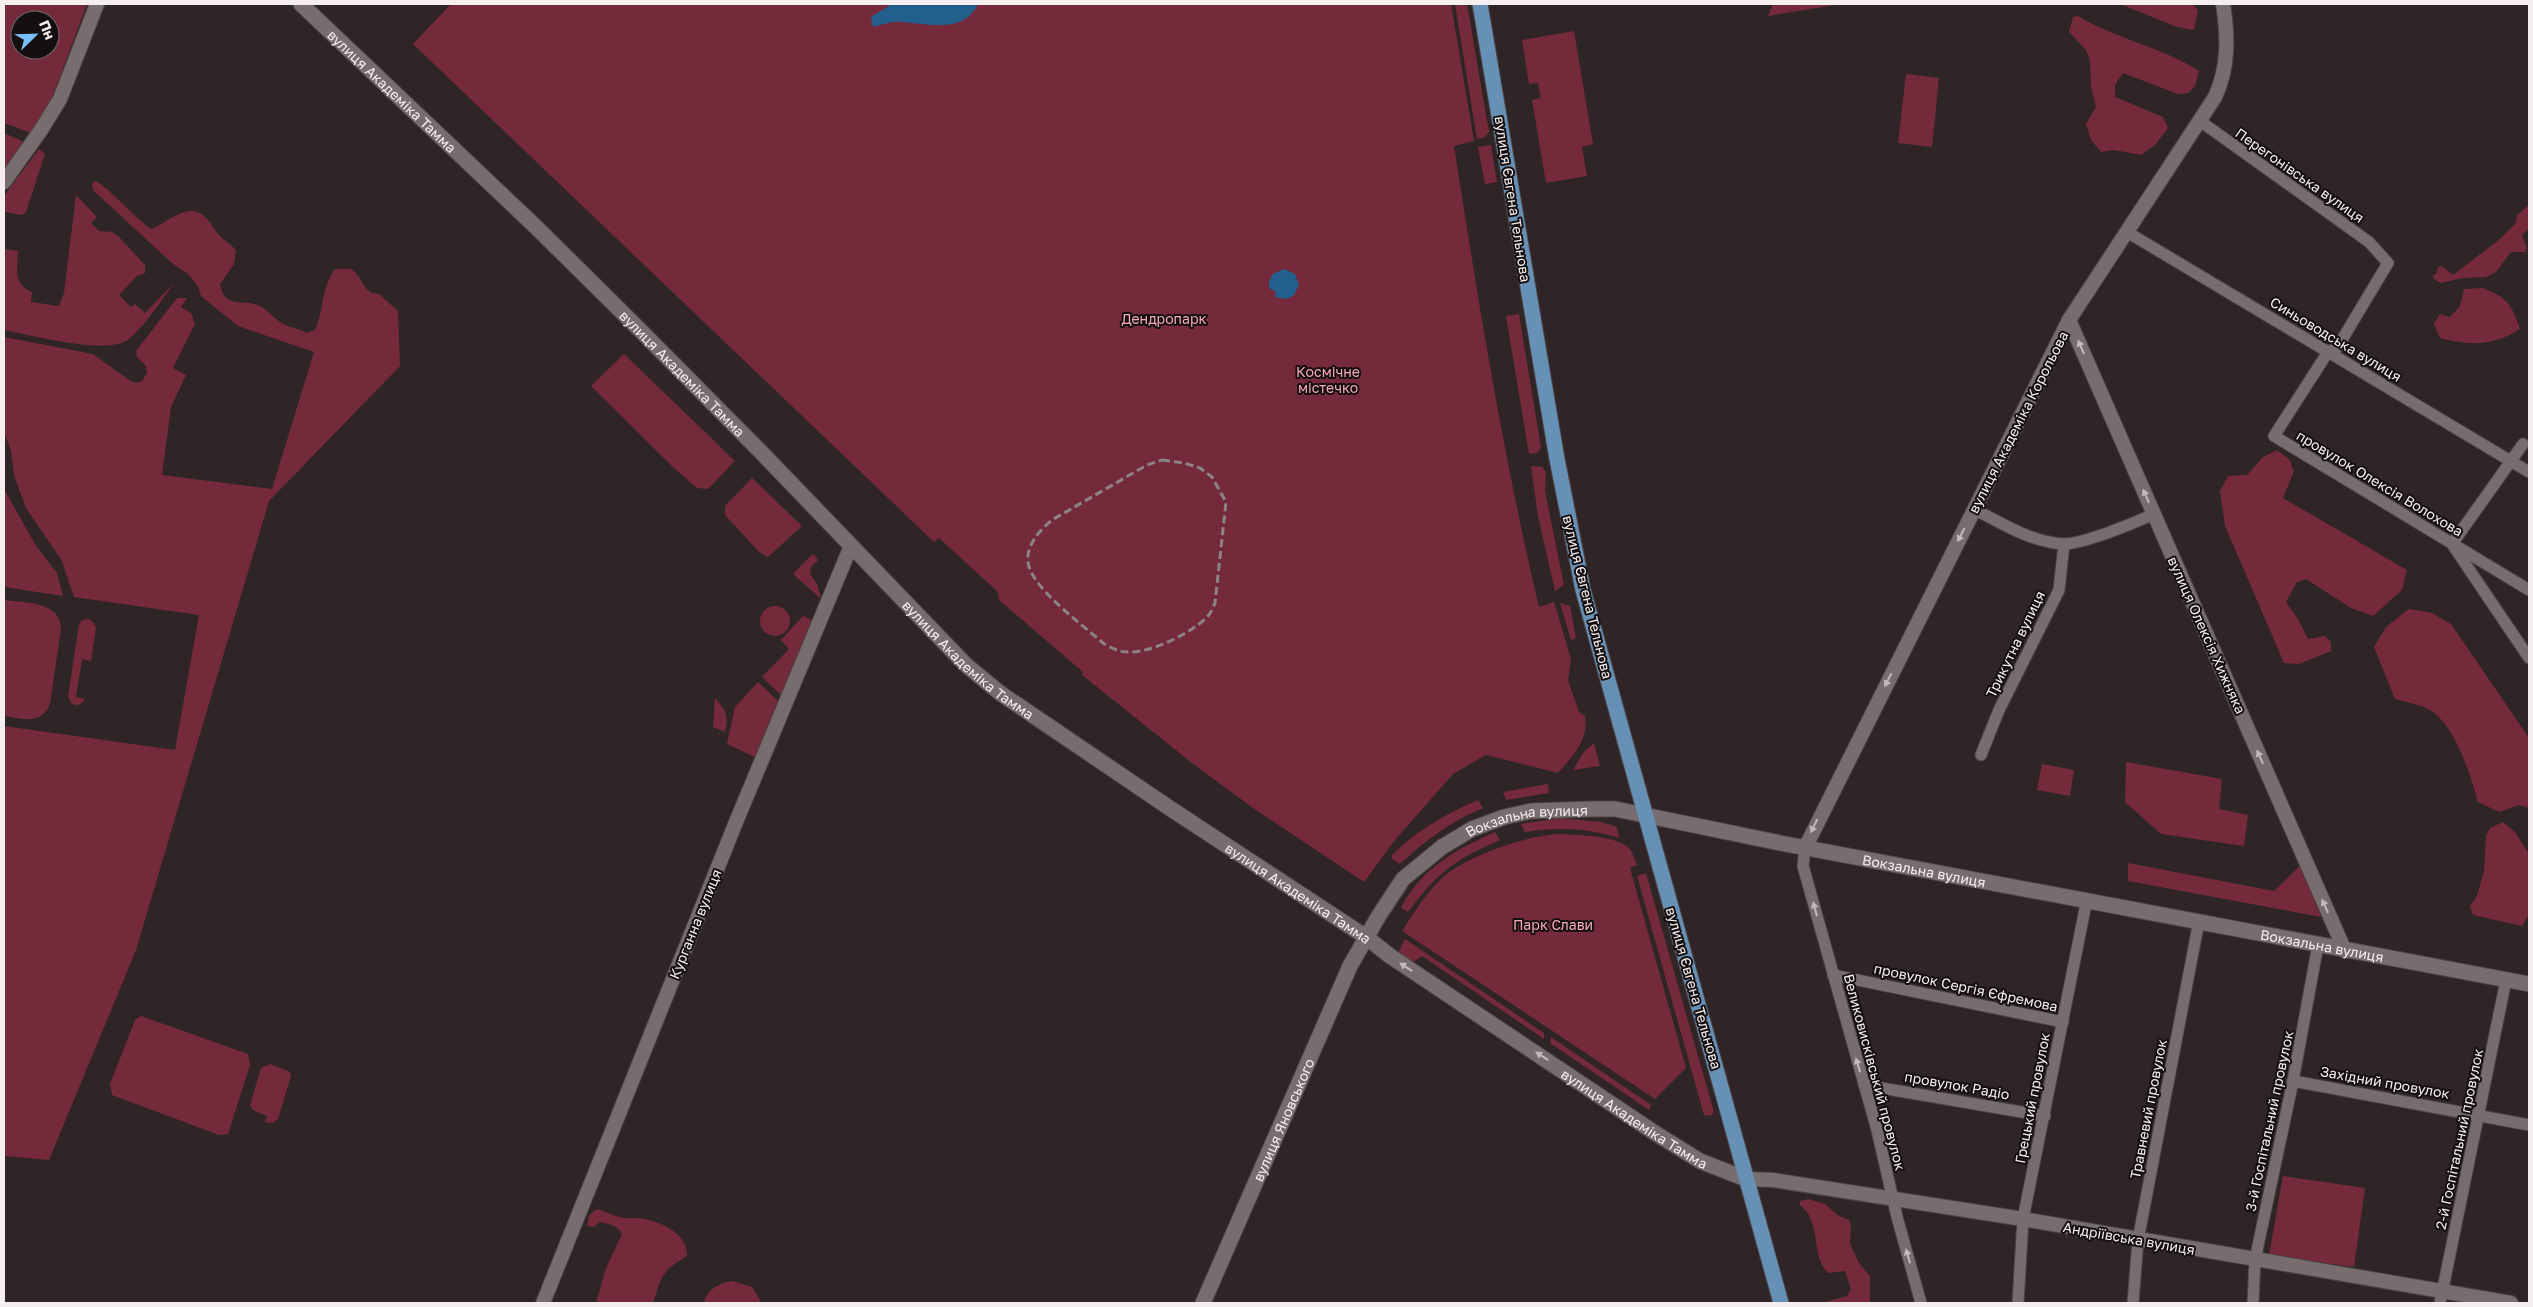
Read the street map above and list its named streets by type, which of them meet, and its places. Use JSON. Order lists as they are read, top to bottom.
{
  "streets": {
    "main road": [
      "вулиця Академіка Тамма",
      "вулиця Євгена Тельнова",
      "Вокзальна вулиця",
      "вулиця Яновського"
    ],
    "street": [
      "Перегонівська вулиця",
      "Синьоводська вулиця",
      "вулиця Академіка Корольова",
      "провулок Олексія Волохова",
      "вулиця Олексія Хижняка",
      "Трикутна вулиця",
      "Курганна вулиця",
      "провулок Сергія Єфремова",
      "Великовисківський провулок",
      "Західний провулок",
      "провулок Радіо",
      "Грецький провулок",
      "Травневий провулок",
      "3-й Госпітальний провулок",
      "2-й Госпітальний провулок",
      "Андріївська вулиця"
    ]
  },
  "crossings": [
    ["вулиця Академіка Тамма", "вулиця Євгена Тельнова"],
    ["вулиця Академіка Тамма", "Вокзальна вулиця"],
    ["вулиця Академіка Тамма", "Курганна вулиця"],
    ["вулиця Академіка Тамма", "вулиця Яновського"],
    ["вулиця Академіка Тамма", "Андріївська вулиця"],
    ["Перегонівська вулиця", "Синьоводська вулиця"],
    ["Перегонівська вулиця", "вулиця Академіка Корольова"],
    ["Перегонівська вулиця", "провулок Олексія Волохова"],
    ["вулиця Євгена Тельнова", "Вокзальна вулиця"],
    ["вулиця Євгена Тельнова", "Андріївська вулиця"],
    ["Синьоводська вулиця", "вулиця Академіка Корольова"],
    ["Синьоводська вулиця", "провулок Олексія Волохова"],
    ["вулиця Академіка Корольова", "вулиця Олексія Хижняка"],
    ["вулиця Академіка Корольова", "Вокзальна вулиця"],
    ["вулиця Академіка Корольова", "Великовисківський провулок"],
    ["вулиця Олексія Хижняка", "Вокзальна вулиця"],
    ["Вокзальна вулиця", "Великовисківський провулок"],
    ["Вокзальна вулиця", "Грецький провулок"],
    ["Вокзальна вулиця", "Травневий провулок"],
    ["Вокзальна вулиця", "вулиця Яновського"],
    ["Вокзальна вулиця", "3-й Госпітальний провулок"],
    ["Вокзальна вулиця", "2-й Госпітальний провулок"],
    ["провулок Сергія Єфремова", "Великовисківський провулок"],
    ["провулок Сергія Єфремова", "Грецький провулок"],
    ["Великовисківський провулок", "провулок Радіо"],
    ["Великовисківський провулок", "Андріївська вулиця"],
    ["Західний провулок", "3-й Госпітальний провулок"],
    ["Західний провулок", "2-й Госпітальний провулок"],
    ["провулок Радіо", "Грецький провулок"],
    ["Грецький провулок", "Андріївська вулиця"],
    ["Травневий провулок", "Андріївська вулиця"],
    ["3-й Госпітальний провулок", "Андріївська вулиця"],
    ["2-й Госпітальний провулок", "Андріївська вулиця"]
  ],
  "one_way": ["вулиця Академіка Корольова", "вулиця Олексія Хижняка", "Великовисківський провулок"],
  "parks": ["Дендропарк", "Космічне містечко", "Парк Слави"],
  "north": "top right"
}
